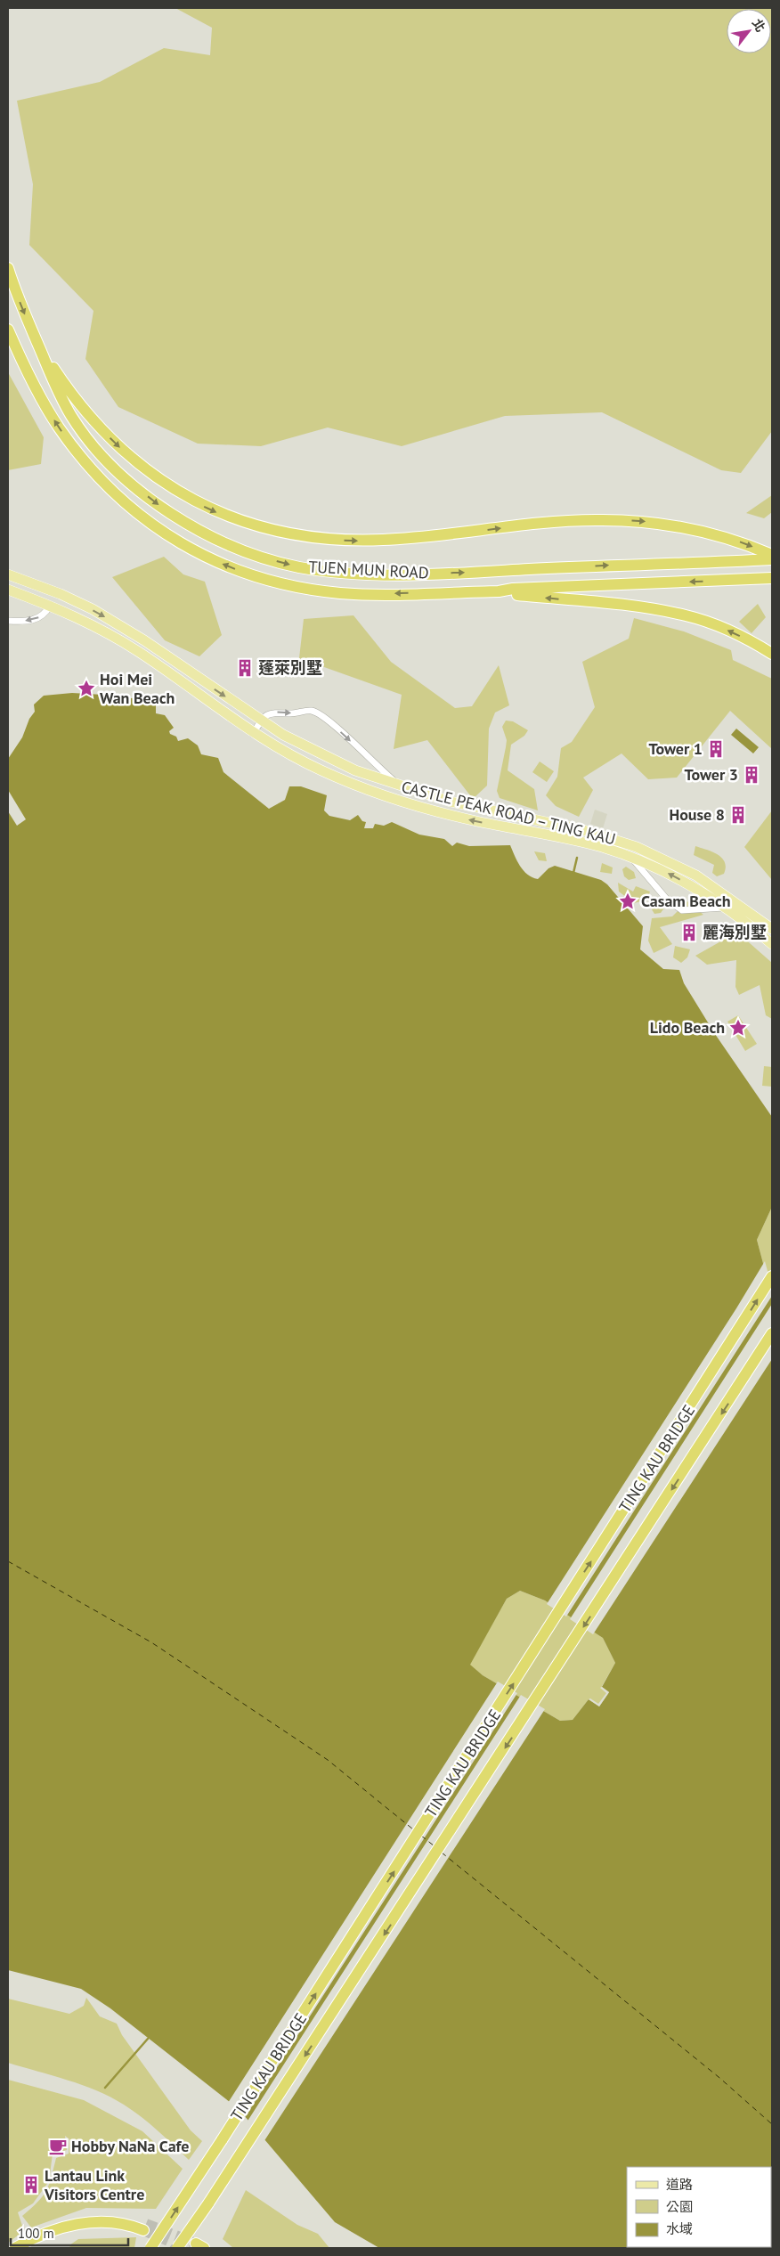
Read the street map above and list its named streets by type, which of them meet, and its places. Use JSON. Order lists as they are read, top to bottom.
{
  "streets": {
    "highway": ["TUEN MUN ROAD", "TING KAU BRIDGE"],
    "main road": ["CASTLE PEAK ROAD – TING KAU"]
  },
  "places": {
    "building": [
      "蓬萊別墅",
      "Tower 1",
      "Tower 3",
      "House 8",
      "麗海別墅",
      "Lantau Link Visitors Centre"
    ],
    "place": ["Hoi Mei Wan Beach", "Casam Beach", "Lido Beach"],
    "cafe": ["Hobby NaNa Cafe"]
  },
  "legend": ["道路", "公園", "水域"],
  "scale_bar": "100 m",
  "north": "top right"
}
